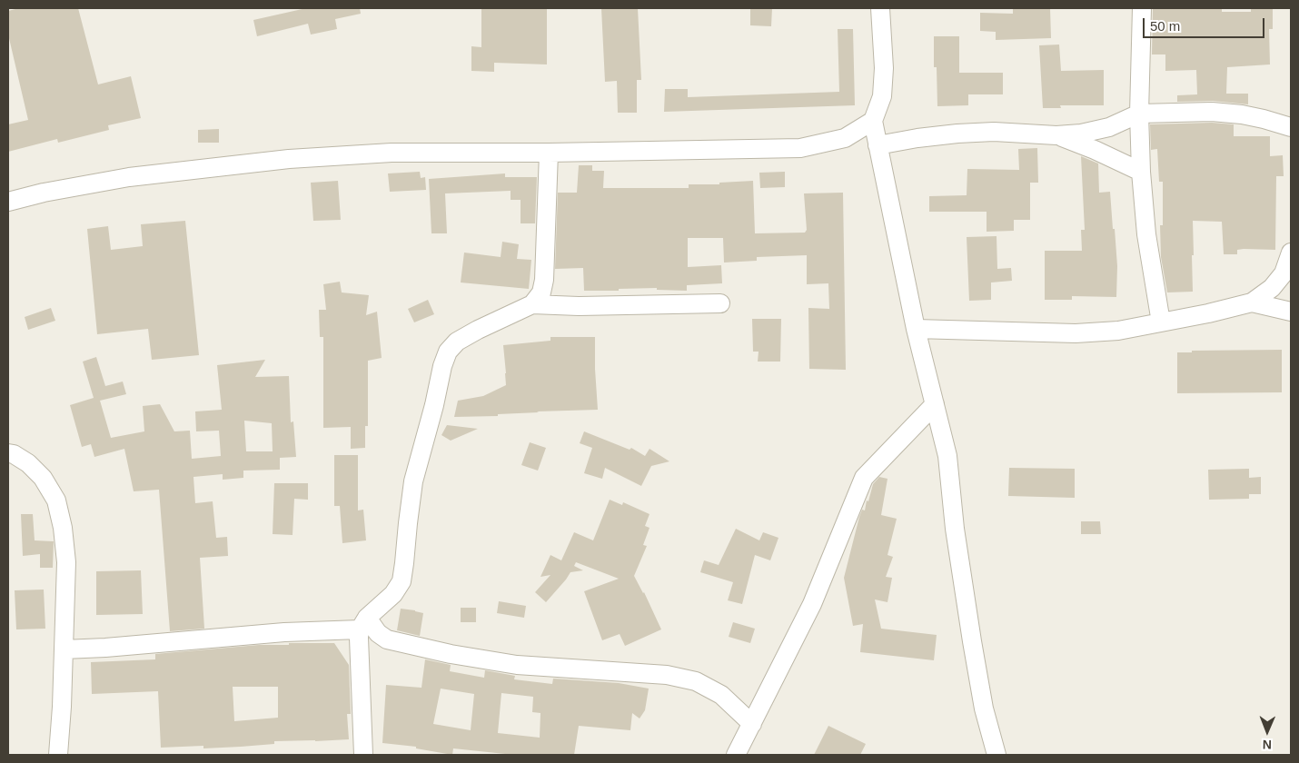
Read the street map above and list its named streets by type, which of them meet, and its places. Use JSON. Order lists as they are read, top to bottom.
{
  "scale_bar": "50 m",
  "north": "bottom"
}
